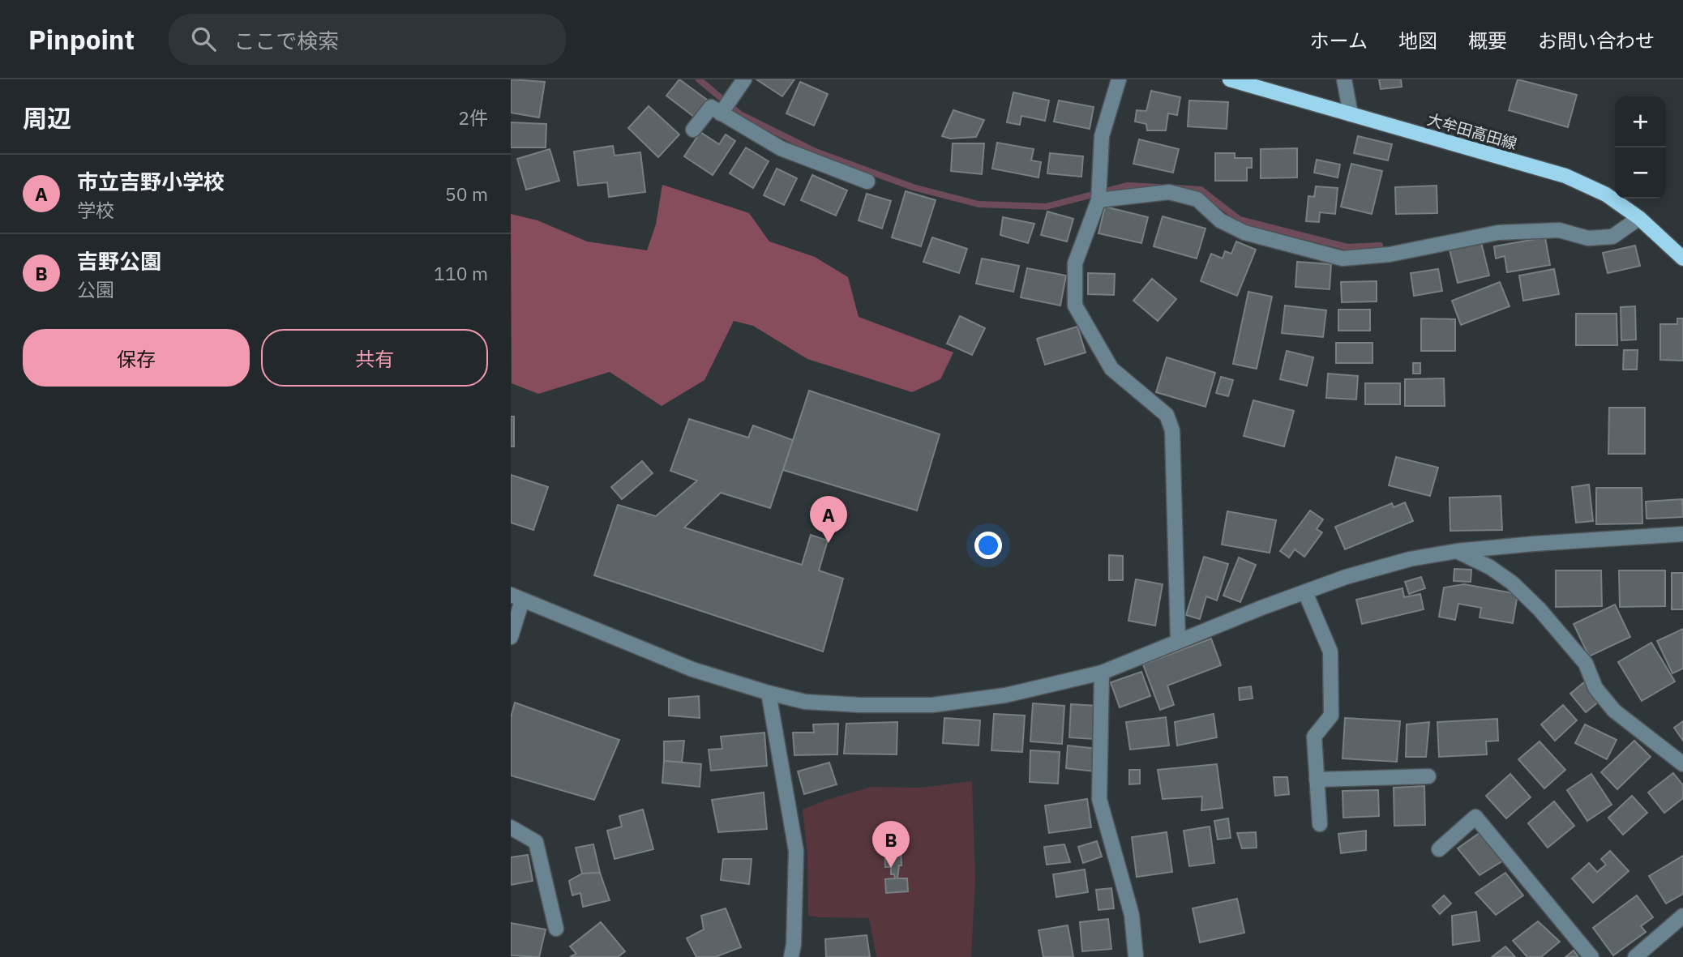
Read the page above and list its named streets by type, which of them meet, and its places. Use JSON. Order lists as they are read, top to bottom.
{
  "streets": {
    "main road": ["大牟田高田線"]
  },
  "page": {
    "header": "Pinpoint",
    "search": "ここで検索",
    "nav": [
      "ホーム",
      "地図",
      "概要",
      "お問い合わせ"
    ],
    "heading": ["周辺", "2件"],
    "map_buttons": ["+", "−"],
    "list": [
      {
        "mark": "A",
        "name": "市立吉野小学校",
        "note": "学校",
        "value": "50 m"
      },
      {
        "mark": "B",
        "name": "吉野公園",
        "note": "公園",
        "value": "110 m"
      }
    ],
    "buttons": ["保存", "共有"],
    "pins": ["A", "B"]
  }
}
